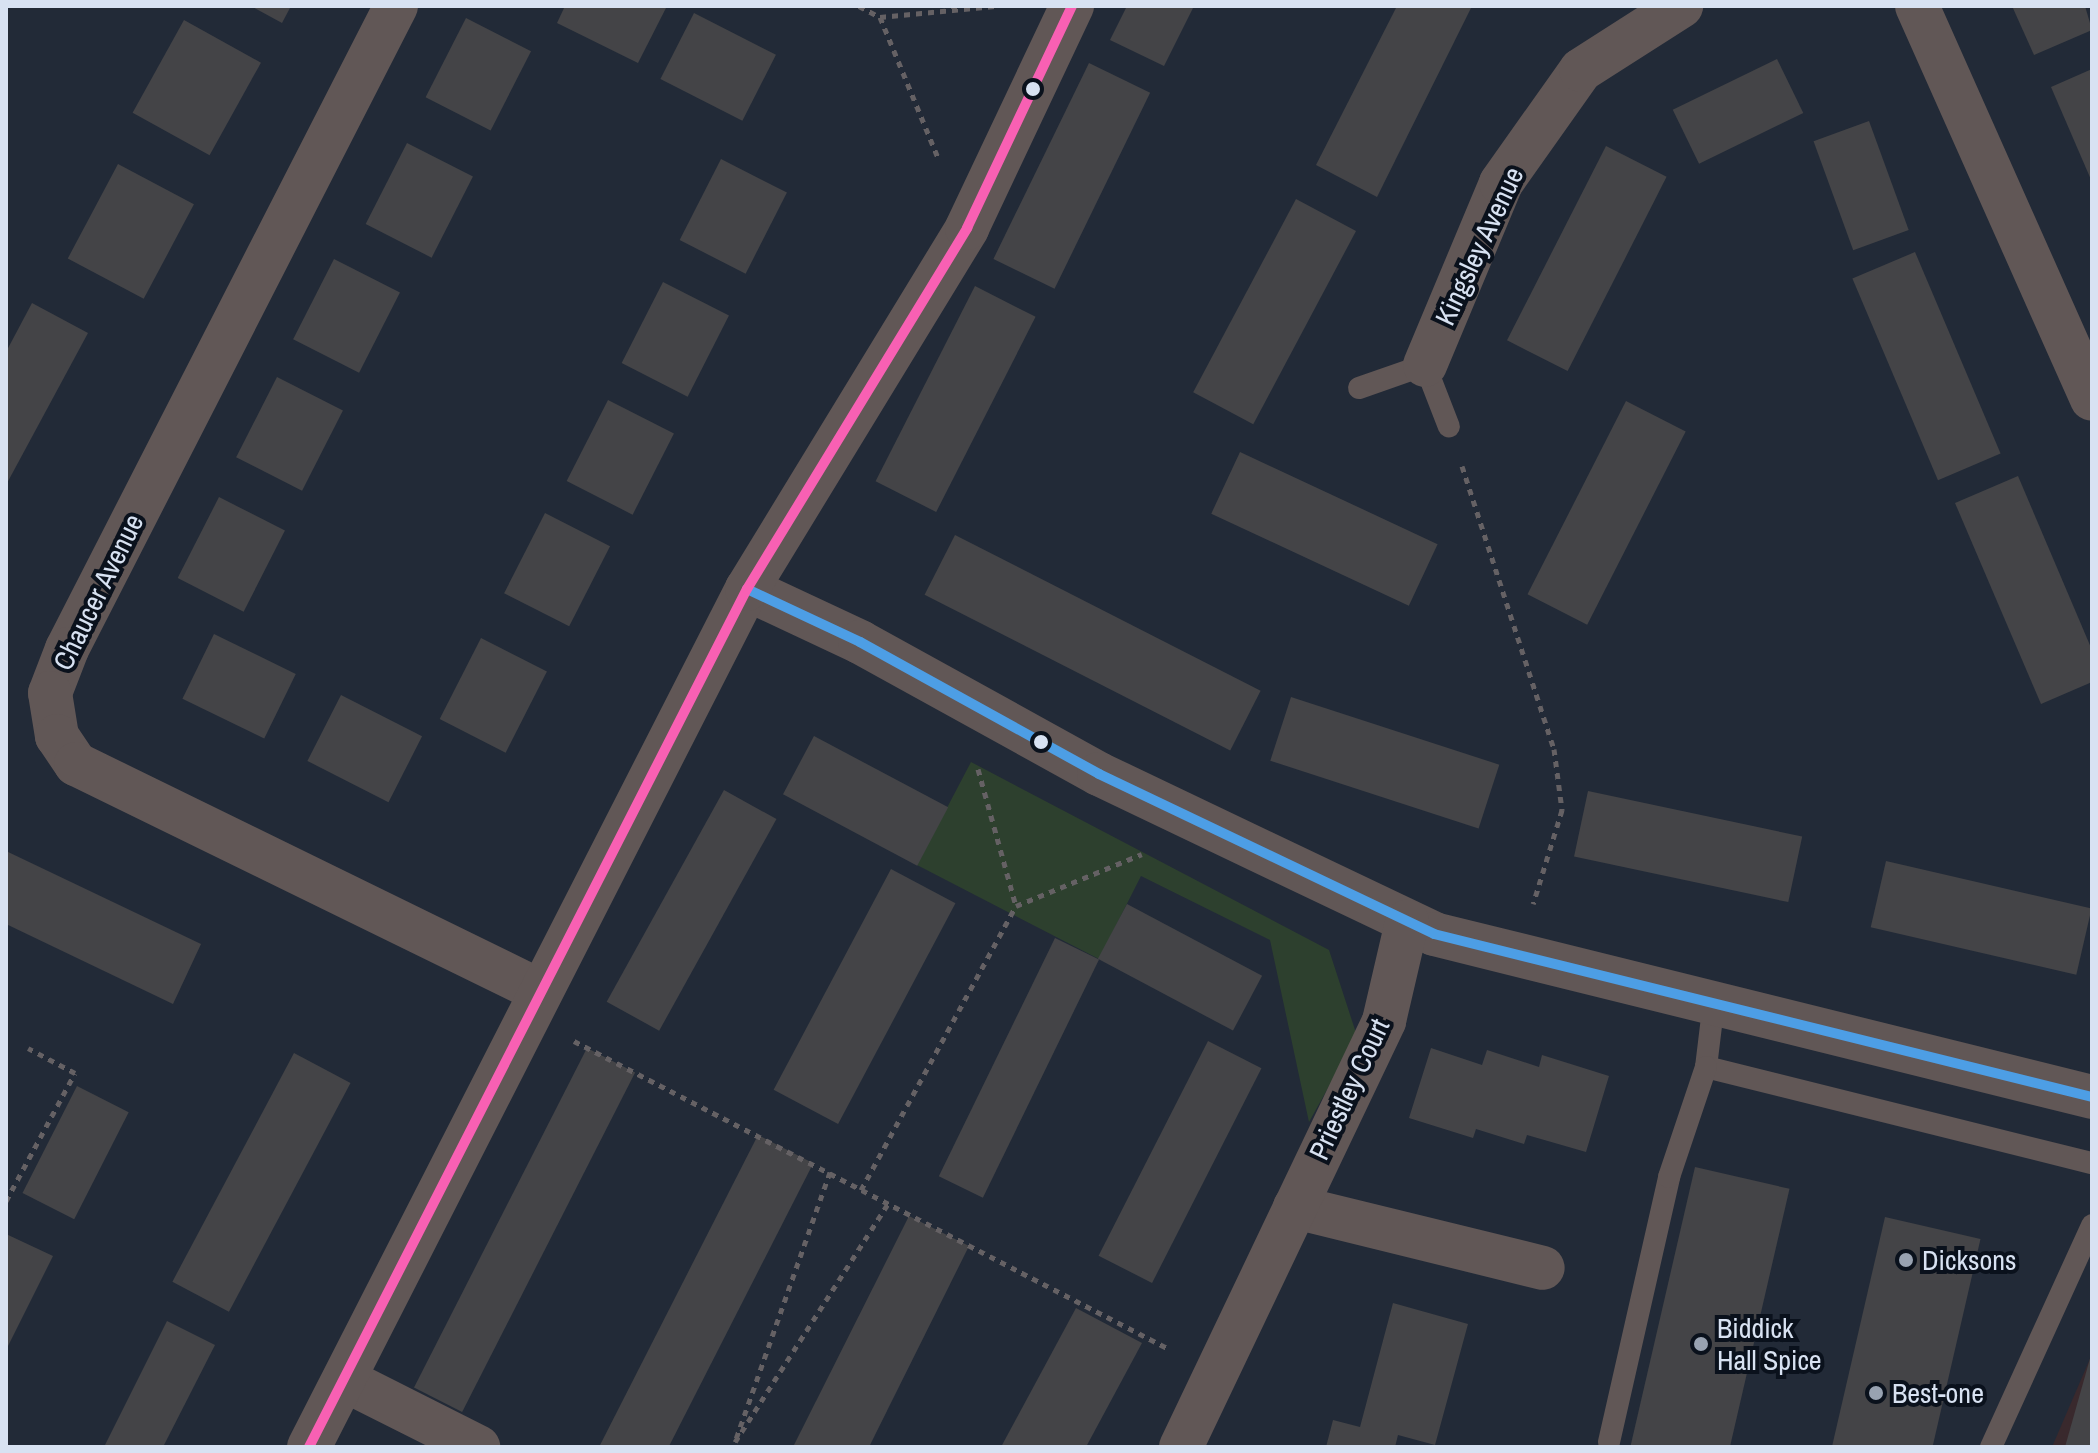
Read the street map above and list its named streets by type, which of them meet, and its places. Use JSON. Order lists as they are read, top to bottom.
{
  "streets": {
    "street": ["Kingsley Avenue", "Chaucer Avenue", "Priestley Court"]
  },
  "places": ["Dicksons", "Biddick Hall Spice", "Best-one"]
}
